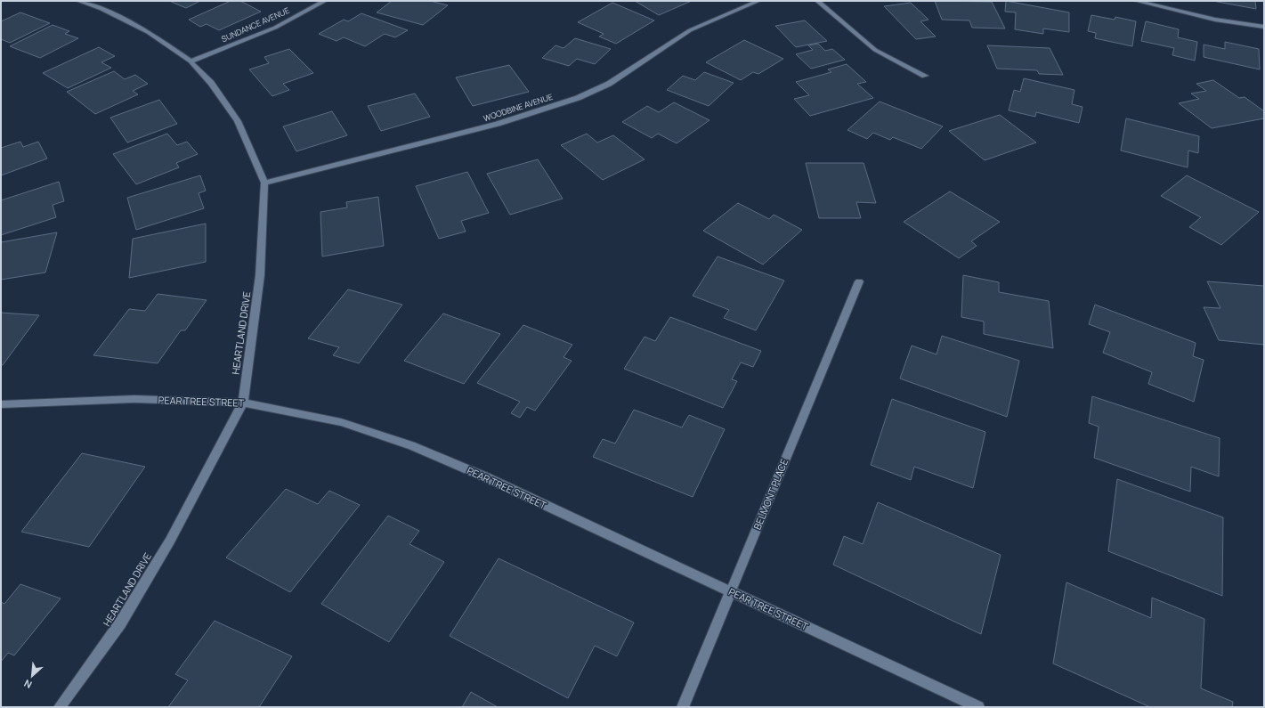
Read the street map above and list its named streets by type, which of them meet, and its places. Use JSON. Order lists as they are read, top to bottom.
{
  "streets": {
    "street": [
      "SUNDANCE AVENUE",
      "WOODBINE AVENUE",
      "HEARTLAND DRIVE",
      "PEAR TREE STREET",
      "BELMONT PLACE"
    ]
  },
  "crossings": [
    ["SUNDANCE AVENUE", "HEARTLAND DRIVE"],
    ["WOODBINE AVENUE", "HEARTLAND DRIVE"],
    ["HEARTLAND DRIVE", "PEAR TREE STREET"],
    ["PEAR TREE STREET", "BELMONT PLACE"]
  ],
  "north": "bottom left"
}
